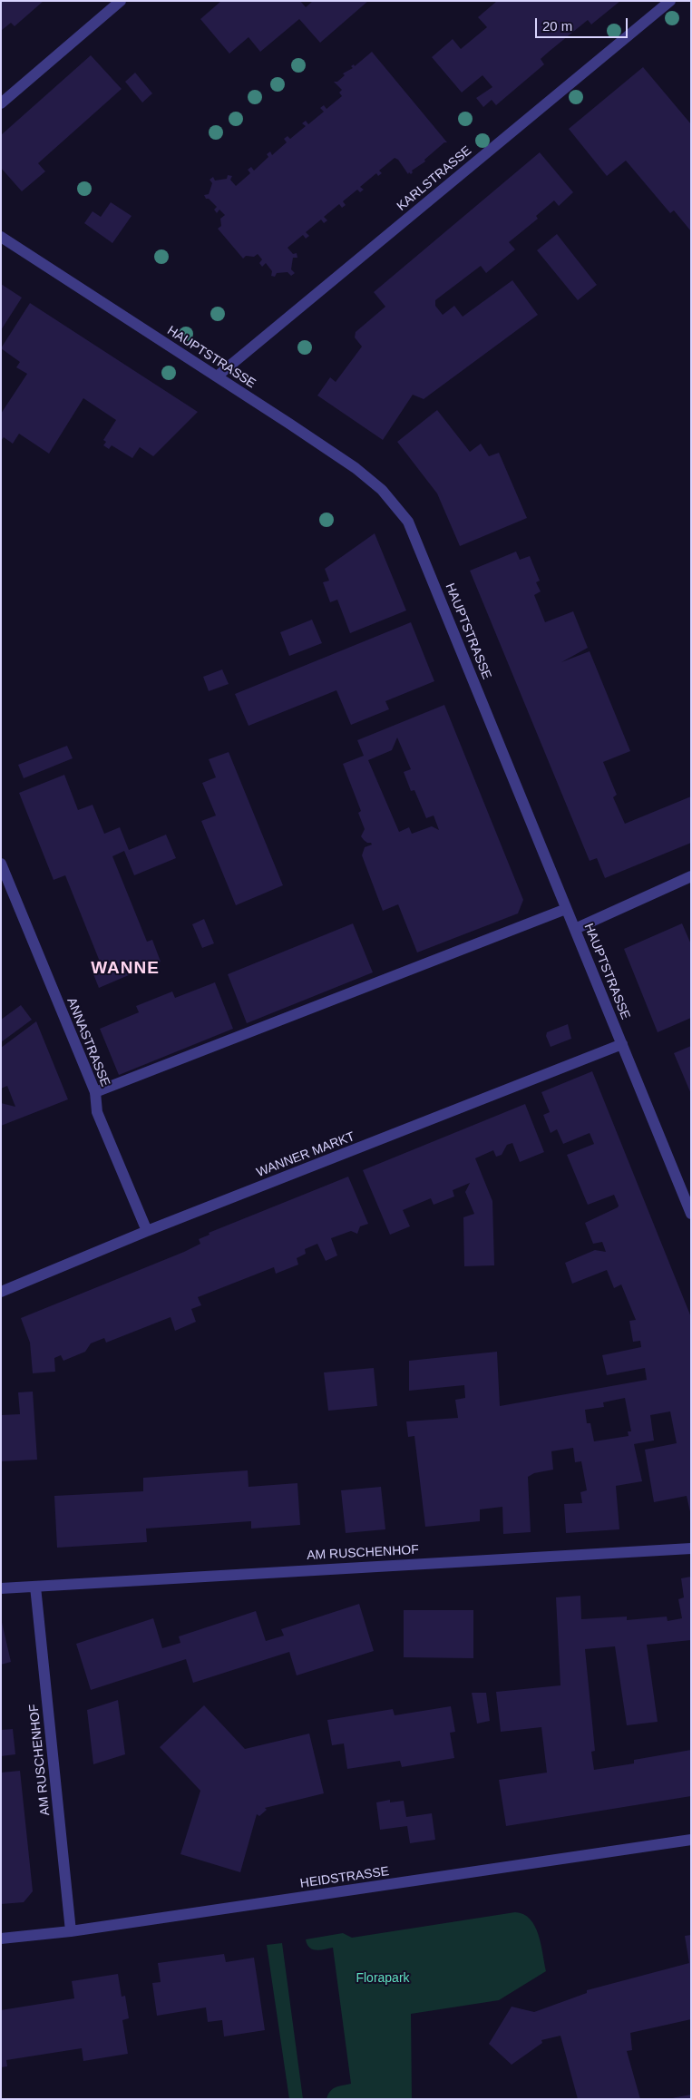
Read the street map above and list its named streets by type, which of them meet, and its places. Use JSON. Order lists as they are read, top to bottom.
{
  "streets": {
    "street": [
      "KARLSTRASSE",
      "HAUPTSTRASSE",
      "ANNASTRASSE",
      "WANNER MARKT",
      "AM RUSCHENHOF",
      "HEIDSTRASSE"
    ]
  },
  "crossings": [
    ["KARLSTRASSE", "HAUPTSTRASSE"],
    ["HAUPTSTRASSE", "WANNER MARKT"],
    ["ANNASTRASSE", "WANNER MARKT"],
    ["AM RUSCHENHOF", "HEIDSTRASSE"]
  ],
  "districts": ["WANNE"],
  "parks": ["Florapark"],
  "scale_bar": "20 m"
}
